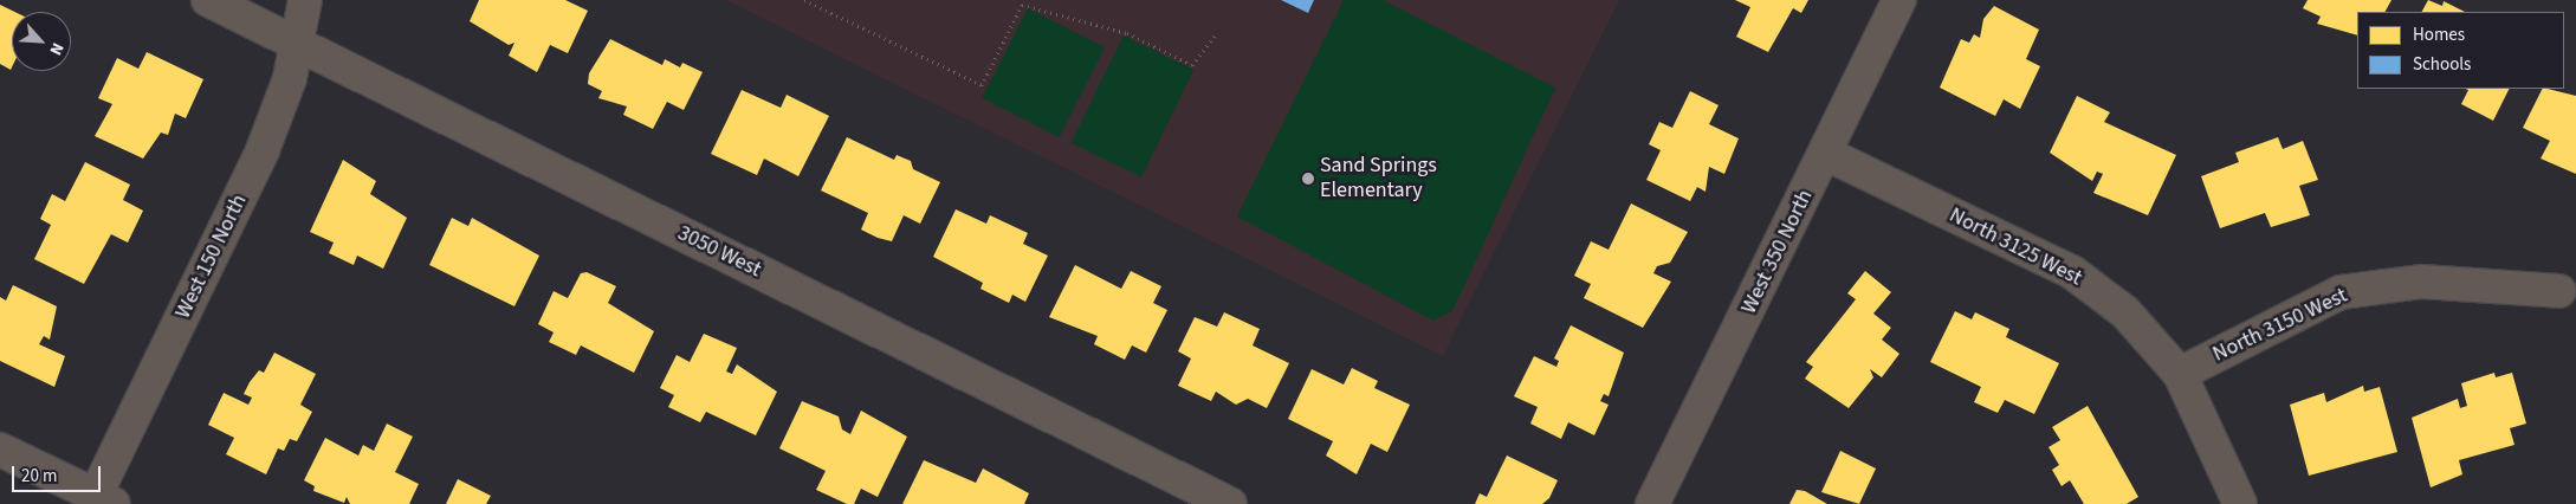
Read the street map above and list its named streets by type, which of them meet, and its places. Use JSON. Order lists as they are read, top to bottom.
{
  "streets": {
    "street": [
      "North 3125 West",
      "3050 West",
      "West 350 North",
      "West 150 North",
      "North 3150 West"
    ]
  },
  "crossings": [
    ["North 3125 West", "West 350 North"],
    ["North 3125 West", "North 3150 West"],
    ["3050 West", "West 150 North"]
  ],
  "places": ["Sand Springs Elementary"],
  "legend": ["Homes", "Schools"],
  "scale_bar": "20 m",
  "north": "bottom right"
}
